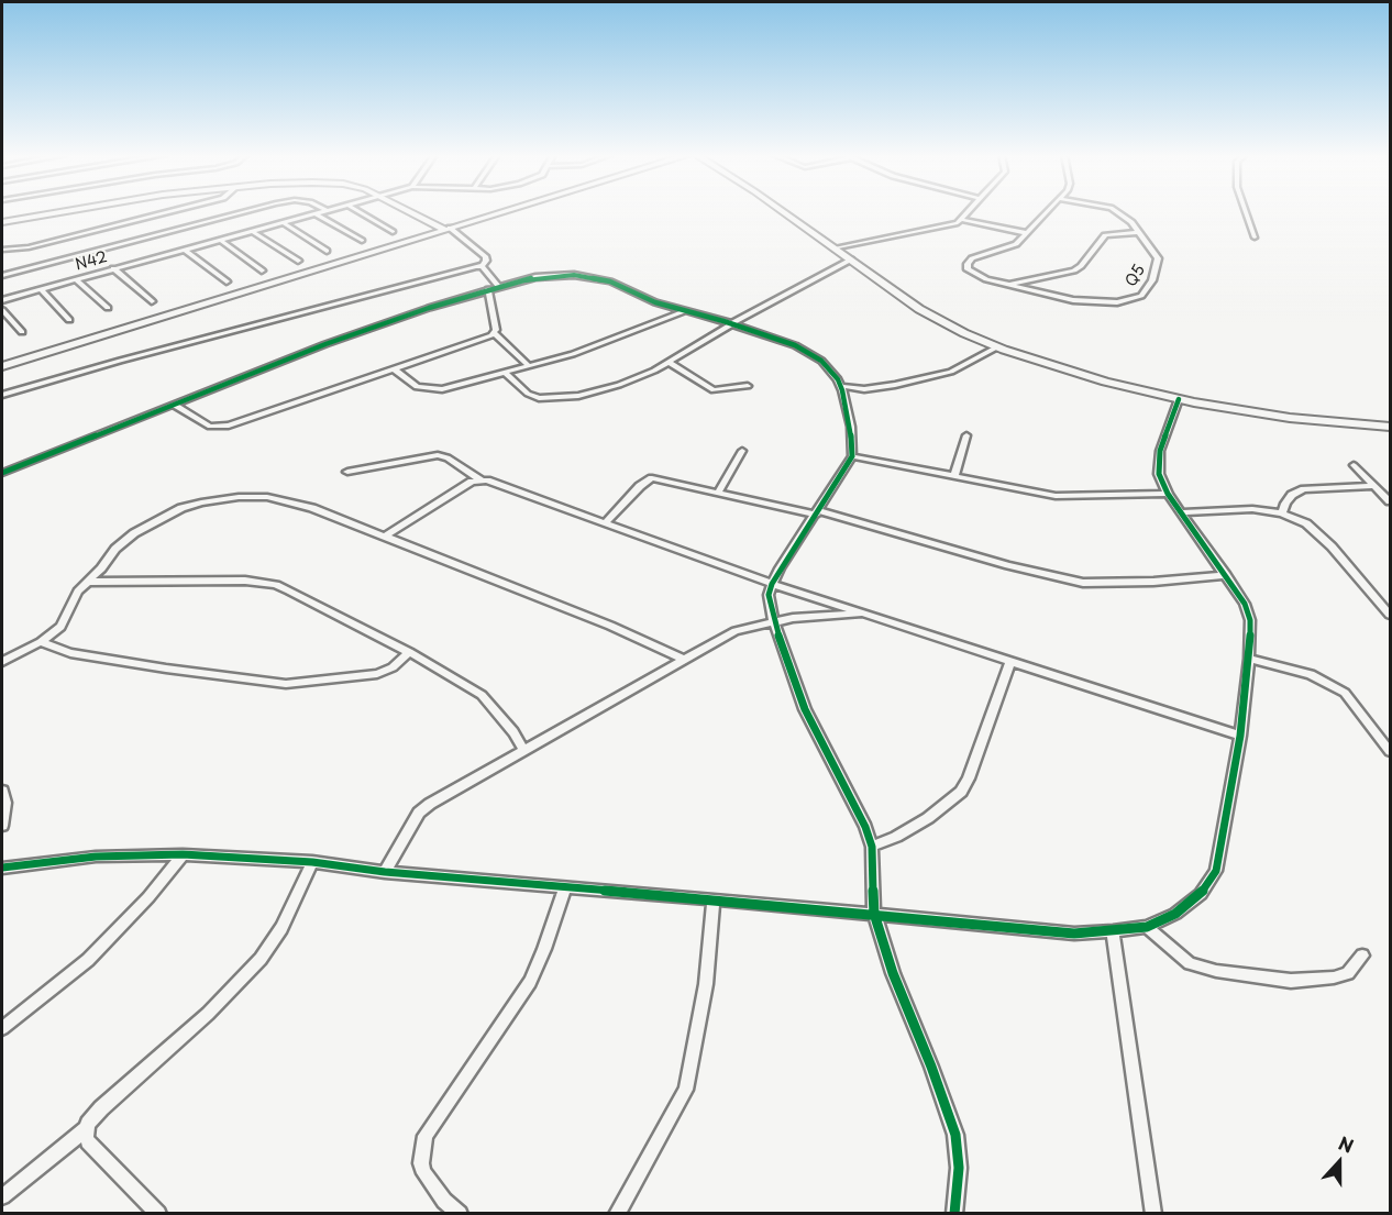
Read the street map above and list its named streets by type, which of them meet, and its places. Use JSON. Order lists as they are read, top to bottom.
{
  "streets": {
    "street": ["N42", "Q5"]
  },
  "north": "top"
}
